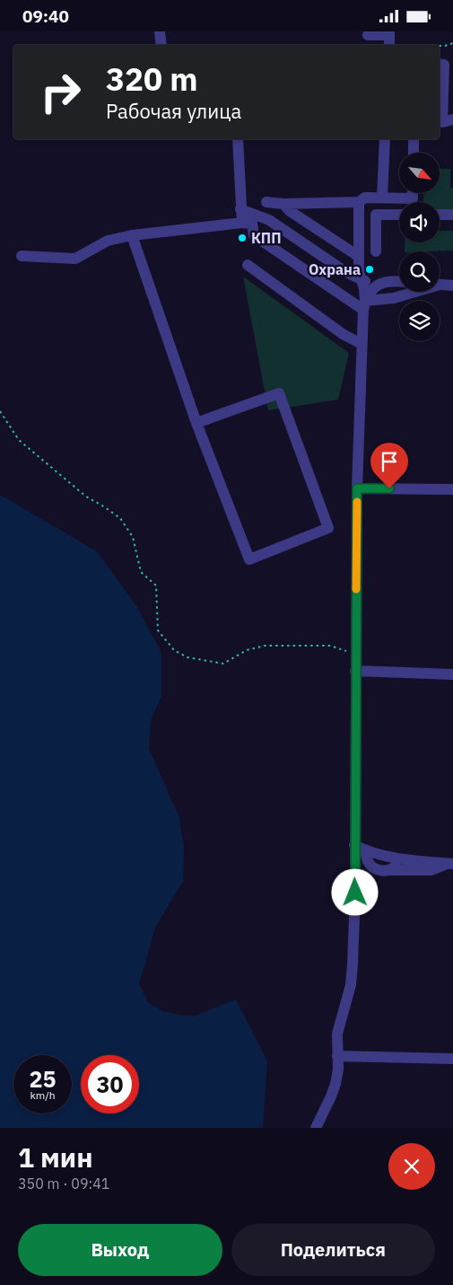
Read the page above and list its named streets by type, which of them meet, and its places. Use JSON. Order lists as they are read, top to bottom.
{
  "places": ["КПП", "Охрана"],
  "north": "bottom right",
  "page": {
    "status": "09:40",
    "turn": ["320 m", "Рабочая улица"],
    "speed": "25 km/h",
    "limit": "30",
    "heading": ["1 мин", "350 m · 09:41"],
    "buttons": ["Выход", "Поделиться"]
  }
}
